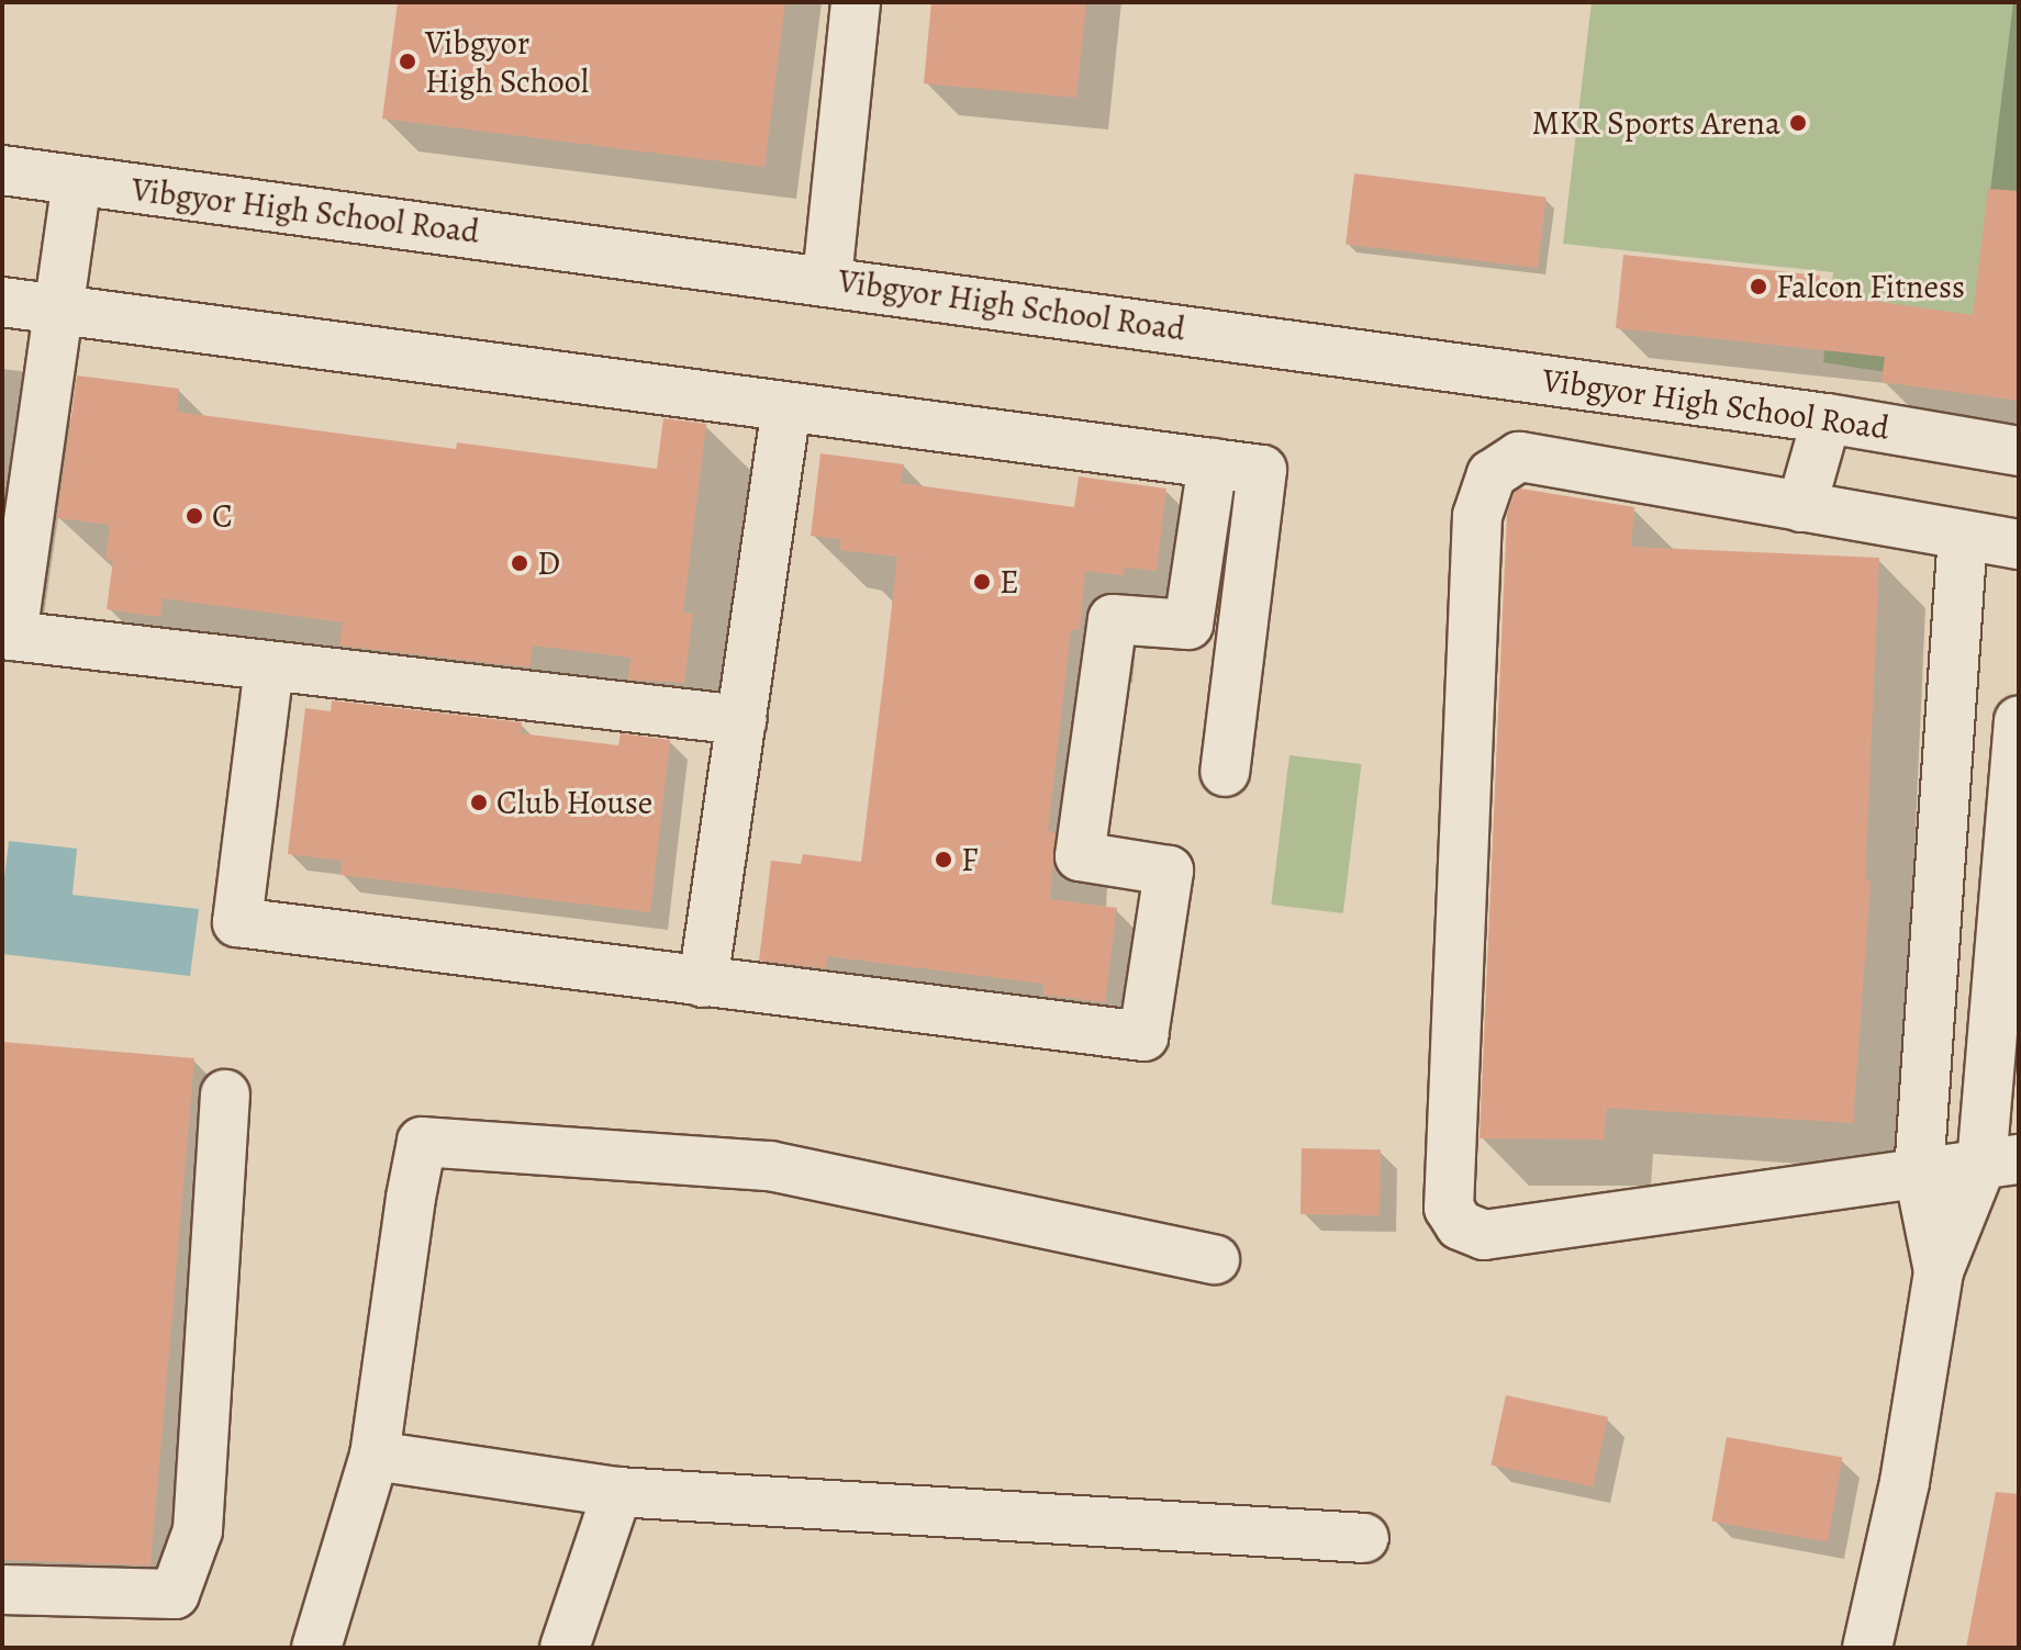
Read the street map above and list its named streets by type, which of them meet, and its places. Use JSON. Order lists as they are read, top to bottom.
{
  "streets": {
    "street": ["Vibgyor High School Road"]
  },
  "places": [
    "Vibgyor High School",
    "MKR Sports Arena",
    "Falcon Fitness",
    "C",
    "D",
    "E",
    "Club House",
    "F"
  ]
}
